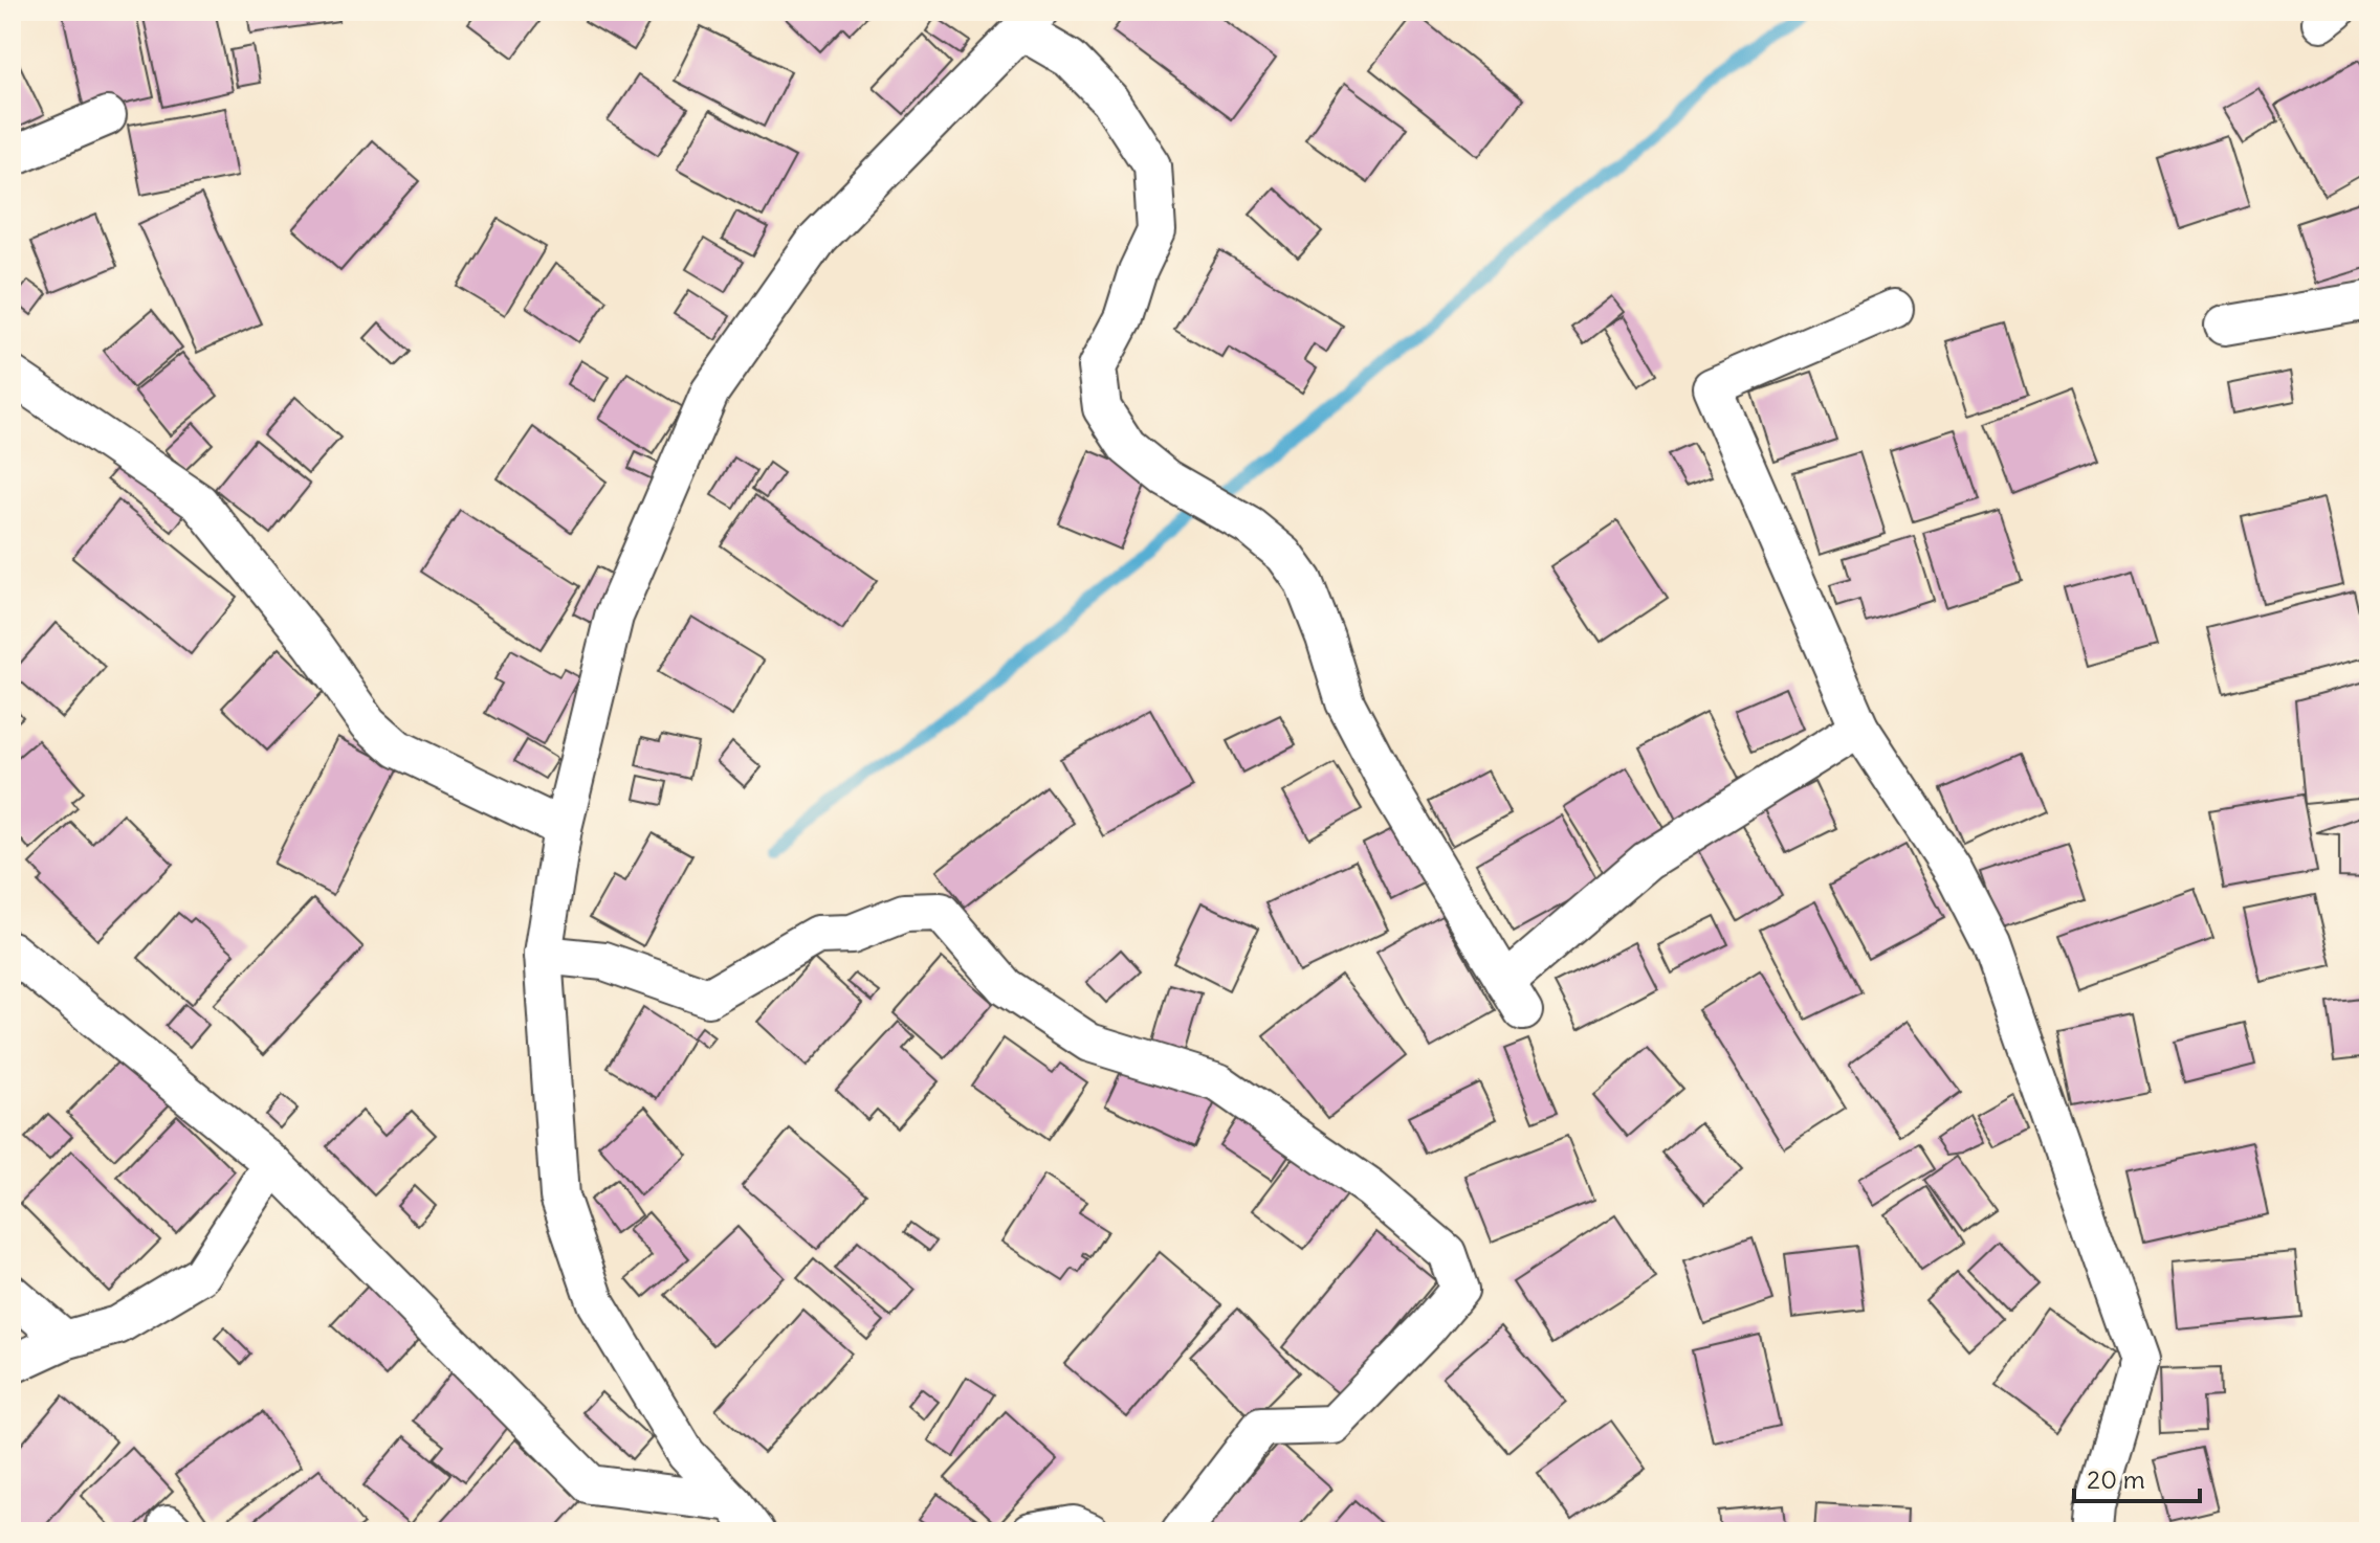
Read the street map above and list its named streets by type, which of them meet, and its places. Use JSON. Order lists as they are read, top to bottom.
{
  "scale_bar": "20 m"
}
